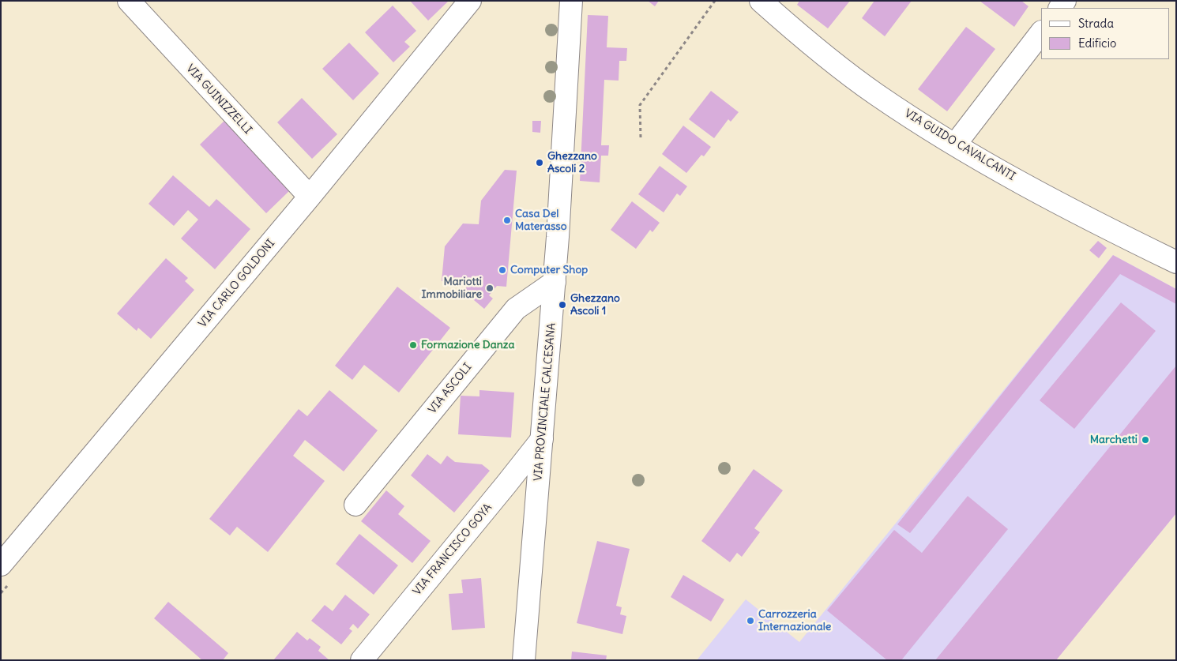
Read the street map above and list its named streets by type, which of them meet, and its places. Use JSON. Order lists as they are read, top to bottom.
{
  "streets": {
    "street": [
      "VIA GUINIZZELLI",
      "VIA GUIDO CAVALCANTI",
      "VIA CARLO GOLDONI",
      "VIA ASCOLI",
      "VIA PROVINCIALE CALCESANA",
      "VIA FRANCISCO GOYA"
    ]
  },
  "crossings": [
    ["VIA GUINIZZELLI", "VIA CARLO GOLDONI"],
    ["VIA ASCOLI", "VIA PROVINCIALE CALCESANA"],
    ["VIA PROVINCIALE CALCESANA", "VIA FRANCISCO GOYA"]
  ],
  "places": [
    "Ghezzano Ascoli 2",
    "Casa Del Materasso",
    "Computer Shop",
    "Mariotti Immobiliare",
    "Ghezzano Ascoli 1",
    "Formazione Danza",
    "Marchetti",
    "Carrozzeria Internazionale"
  ],
  "legend": ["Strada", "Edificio"]
}
